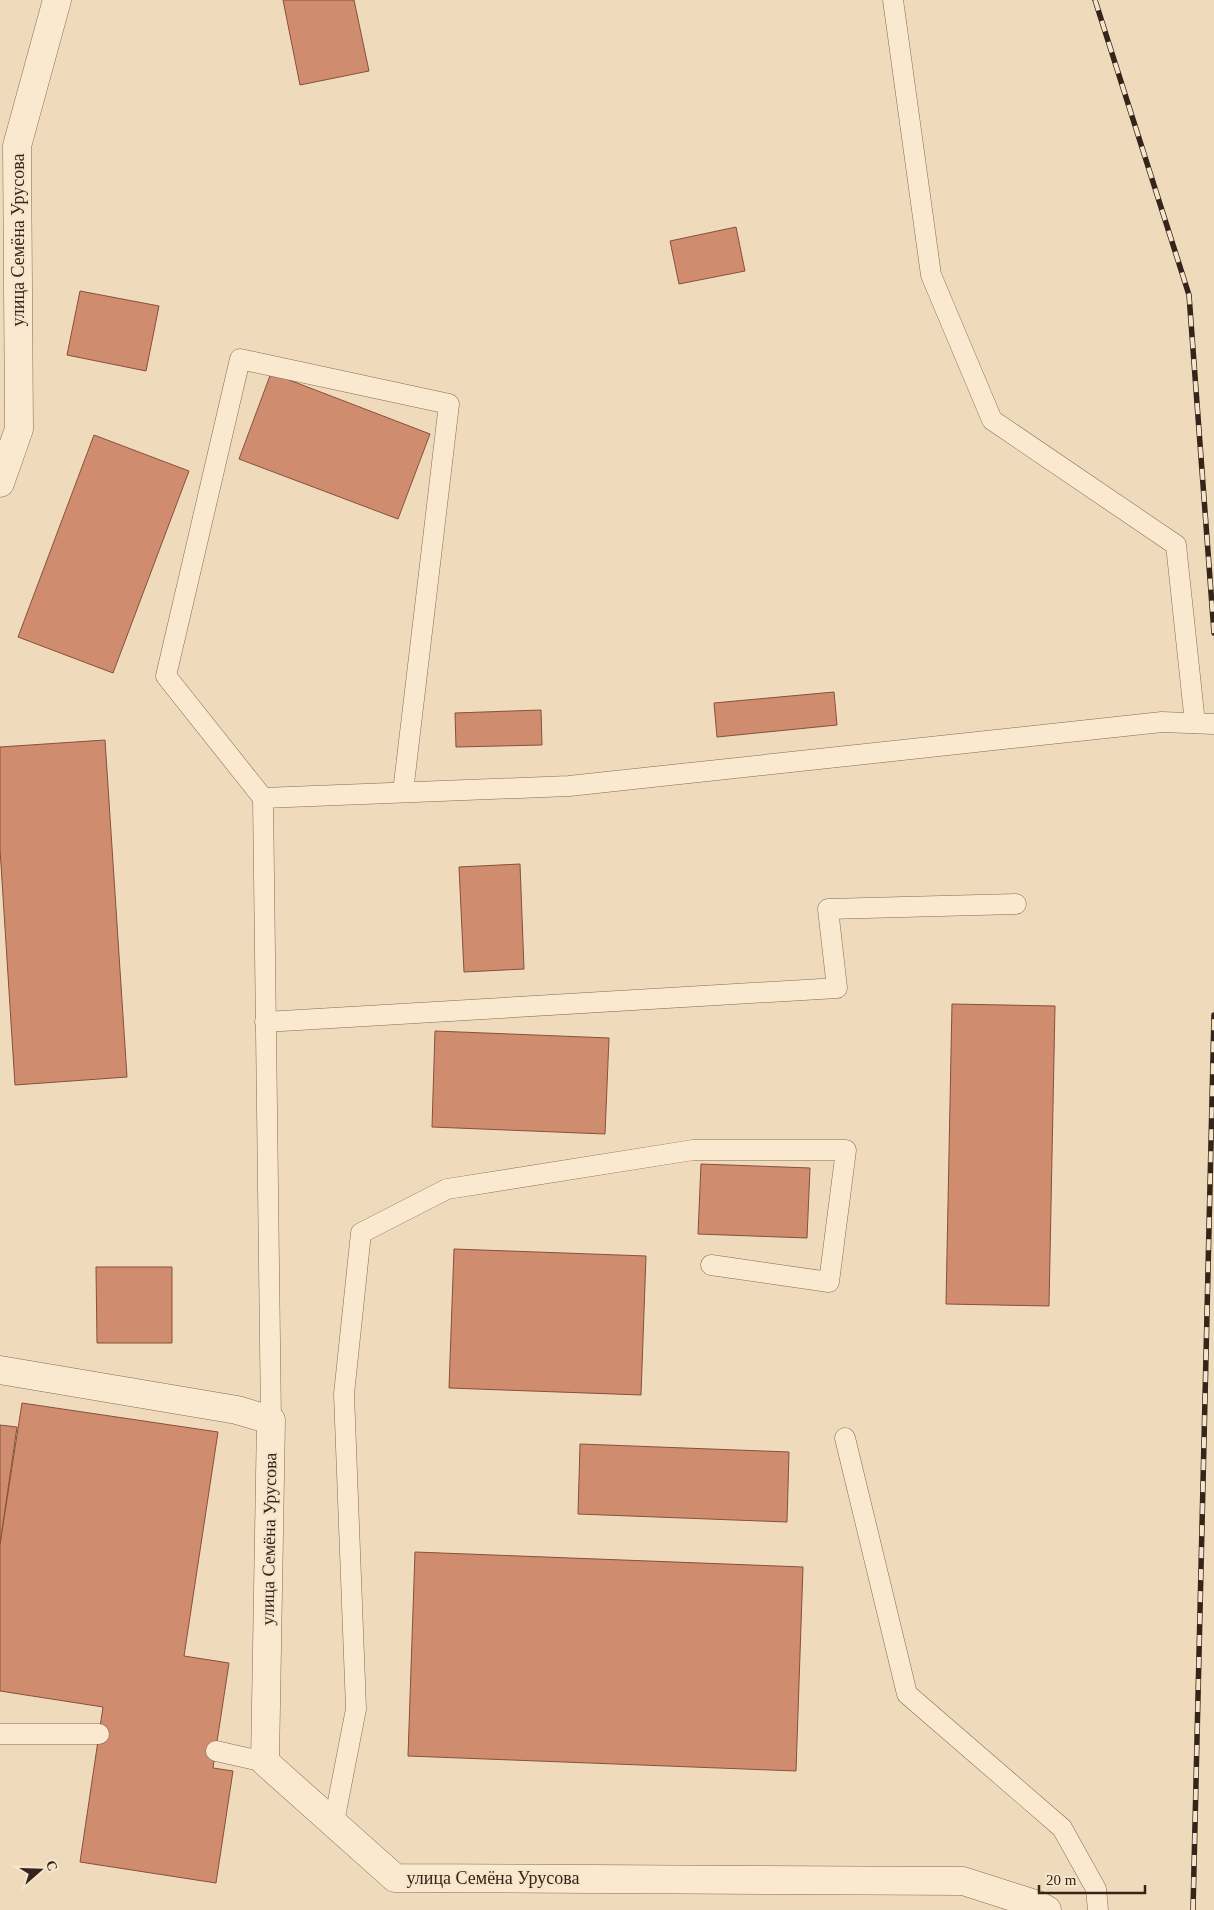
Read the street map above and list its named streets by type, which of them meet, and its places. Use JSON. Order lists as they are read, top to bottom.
{
  "streets": {
    "street": ["улица Семёна Урусова"]
  },
  "scale_bar": "20 m",
  "north": "right"
}
